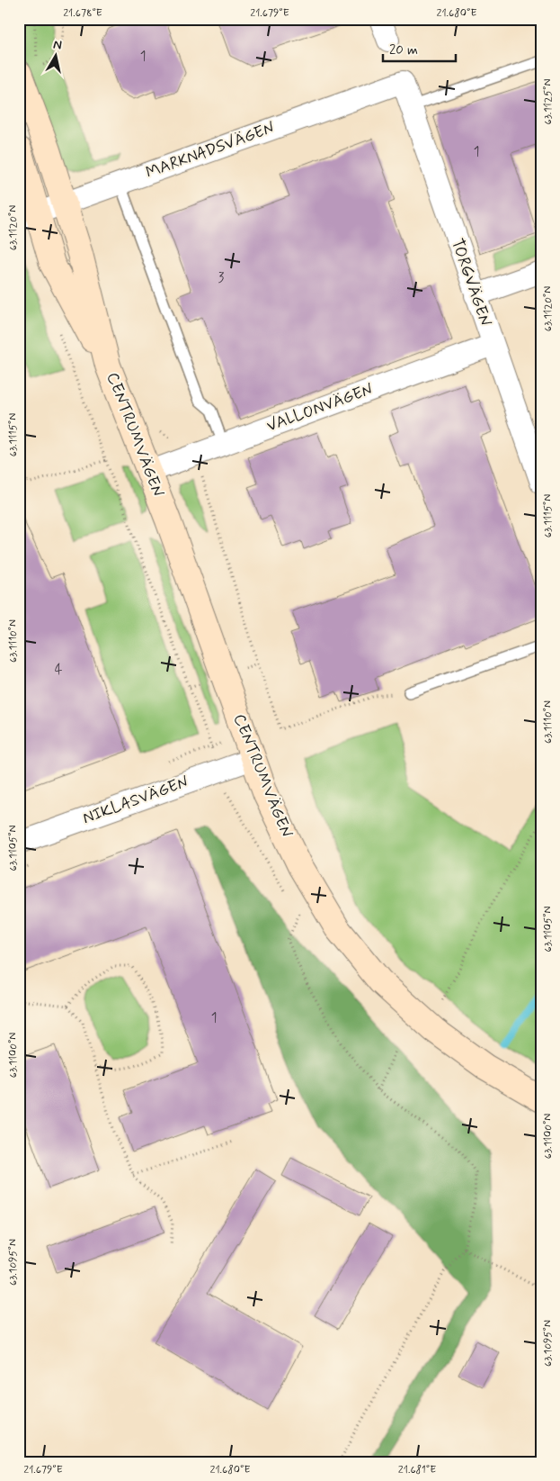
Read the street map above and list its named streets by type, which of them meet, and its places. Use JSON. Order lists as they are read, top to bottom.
{
  "streets": {
    "main road": ["CENTRUMVÄGEN"],
    "street": [
      "MARKNADSVÄGEN",
      "TORGVÄGEN",
      "VALLONVÄGEN",
      "NIKLASVÄGEN"
    ]
  },
  "crossings": [
    ["MARKNADSVÄGEN", "TORGVÄGEN"],
    ["MARKNADSVÄGEN", "CENTRUMVÄGEN"],
    ["TORGVÄGEN", "VALLONVÄGEN"],
    ["VALLONVÄGEN", "CENTRUMVÄGEN"],
    ["CENTRUMVÄGEN", "NIKLASVÄGEN"]
  ],
  "house_numbers": [
    "1",
    "1",
    "3",
    "4",
    "1"
  ],
  "scale_bar": "20 m",
  "north": "top",
  "coordinates": [
    "21.678°E",
    "21.679°E",
    "21.680°E",
    "63.1125°N",
    "63.1120°N",
    "63.1115°N",
    "63.1110°N",
    "63.1105°N",
    "63.1100°N",
    "63.1095°N",
    "21.681°E"
  ]
}
